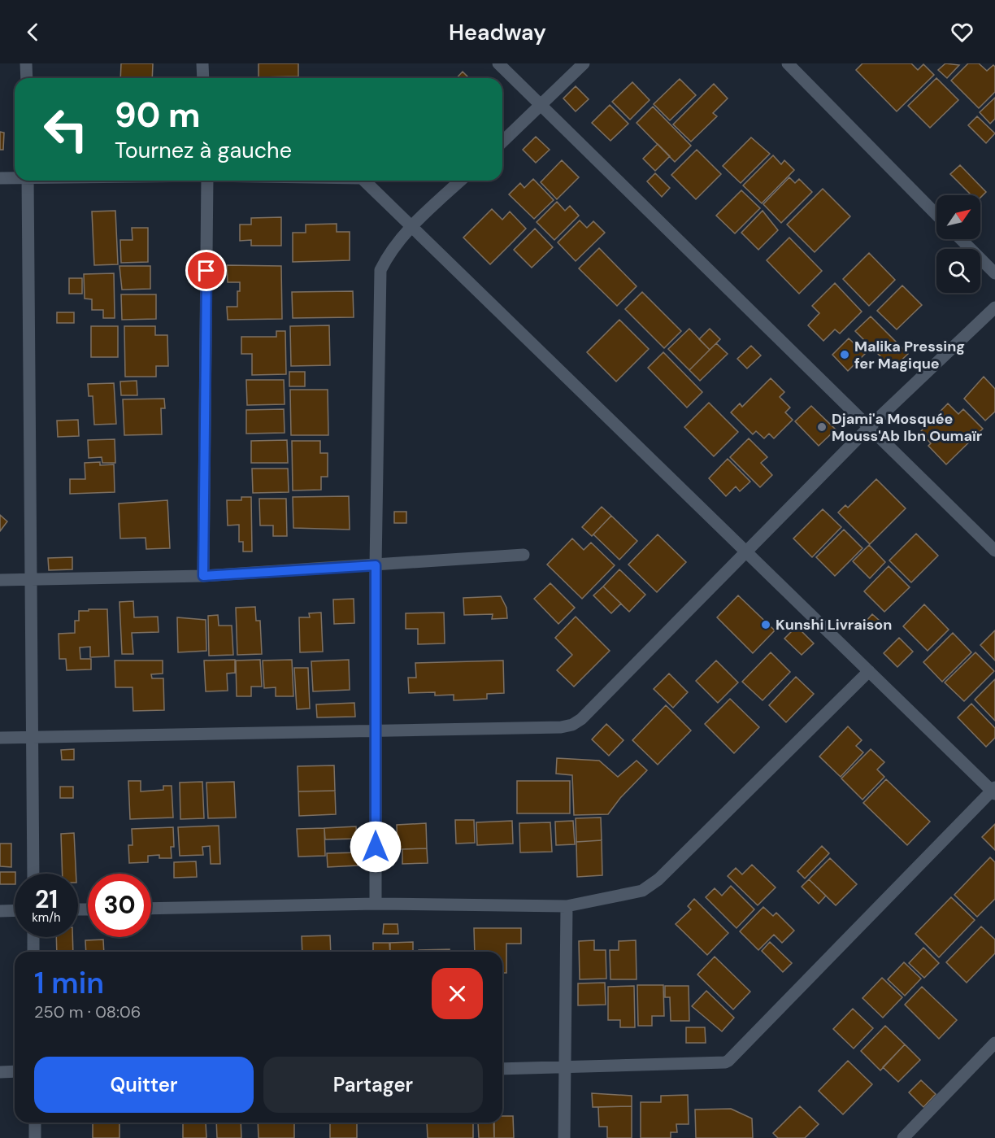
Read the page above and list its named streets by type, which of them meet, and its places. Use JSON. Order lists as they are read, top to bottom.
{
  "places": ["Malika Pressing fer Magique", "Djami'a Mosquée Mouss'Ab Ibn Oumaïr", "Kunshi Livraison"],
  "north": "top right",
  "page": {
    "header": "Headway",
    "turn": ["90 m", "Tournez à gauche"],
    "speed": "21 km/h",
    "limit": "30",
    "heading": ["1 min", "250 m · 08:06"],
    "buttons": ["Quitter", "Partager"]
  }
}
